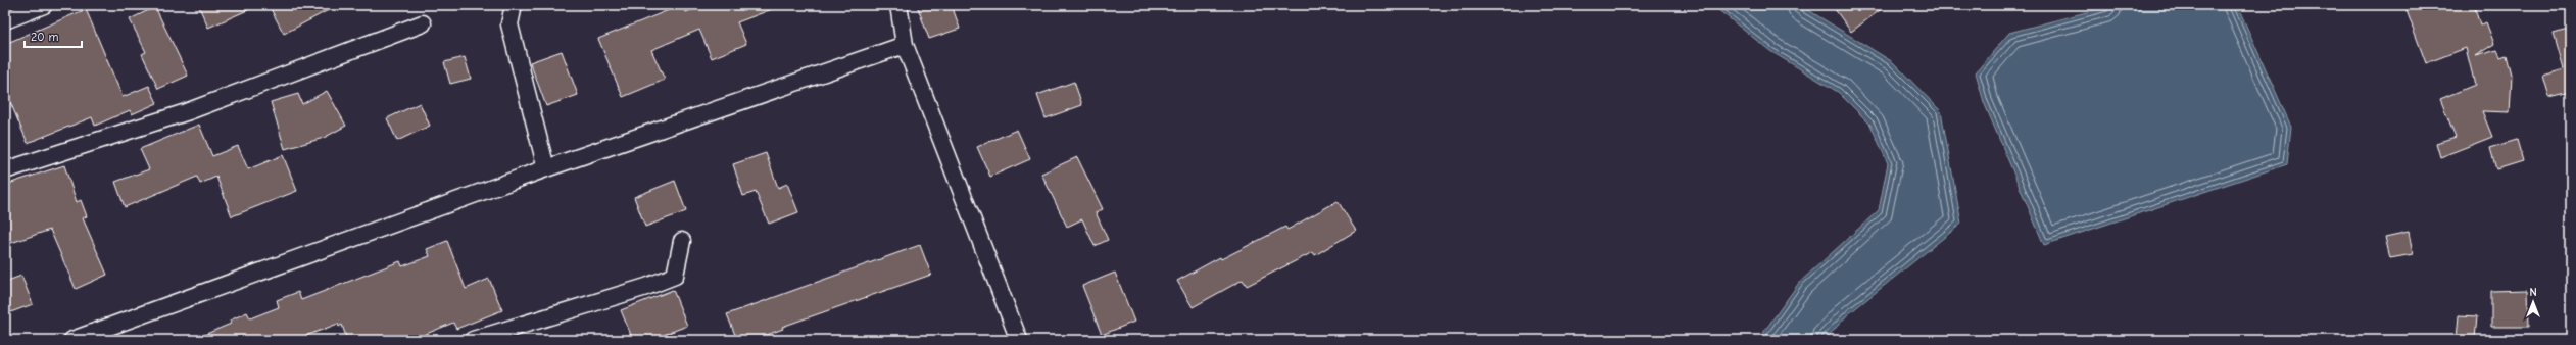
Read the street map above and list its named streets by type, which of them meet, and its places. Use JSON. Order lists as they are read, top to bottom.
{
  "scale_bar": "20 m",
  "north": "top"
}
